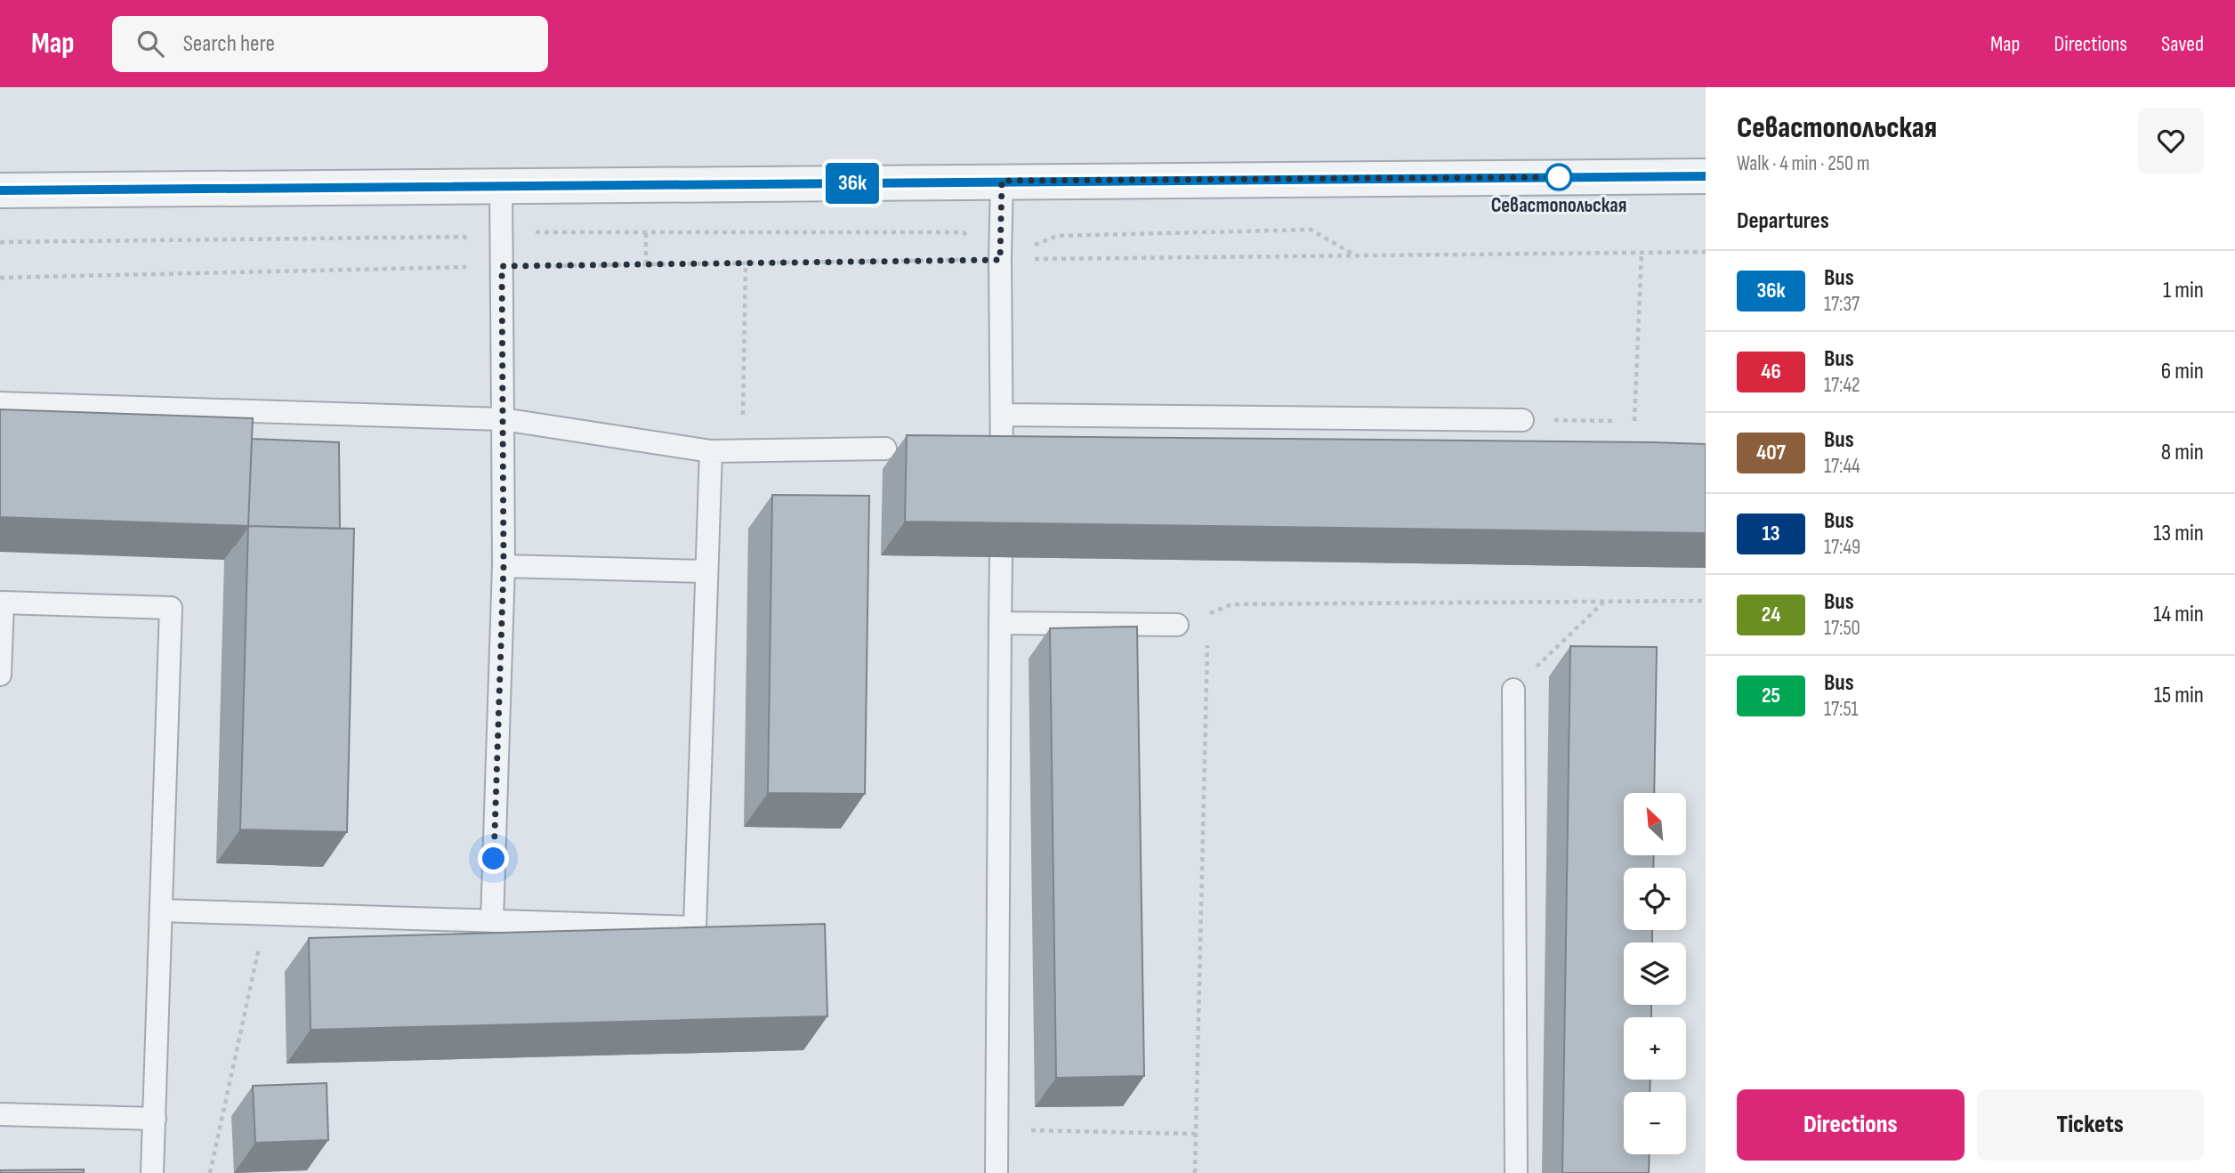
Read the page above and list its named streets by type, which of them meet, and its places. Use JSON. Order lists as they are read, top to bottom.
{
  "places": ["Севастопольская"],
  "lines": ["bus line 36к"],
  "north": "top left",
  "page": {
    "header": "Map",
    "search": "Search here",
    "nav": ["Map", "Directions", "Saved"],
    "on_map": "36к",
    "heading": [
      ["Севастопольская", "Walk · 4 min · 250 m"],
      "Departures"
    ],
    "list": [
      {
        "mark": "36к",
        "name": "Bus",
        "note": "17:37",
        "value": "1 min"
      },
      {
        "mark": "46",
        "name": "Bus",
        "note": "17:42",
        "value": "6 min"
      },
      {
        "mark": "407",
        "name": "Bus",
        "note": "17:44",
        "value": "8 min"
      },
      {
        "mark": "13",
        "name": "Bus",
        "note": "17:49",
        "value": "13 min"
      },
      {
        "mark": "24",
        "name": "Bus",
        "note": "17:50",
        "value": "14 min"
      },
      {
        "mark": "25",
        "name": "Bus",
        "note": "17:51",
        "value": "15 min"
      }
    ],
    "map_buttons": ["+", "−"],
    "buttons": ["Directions", "Tickets"]
  }
}
